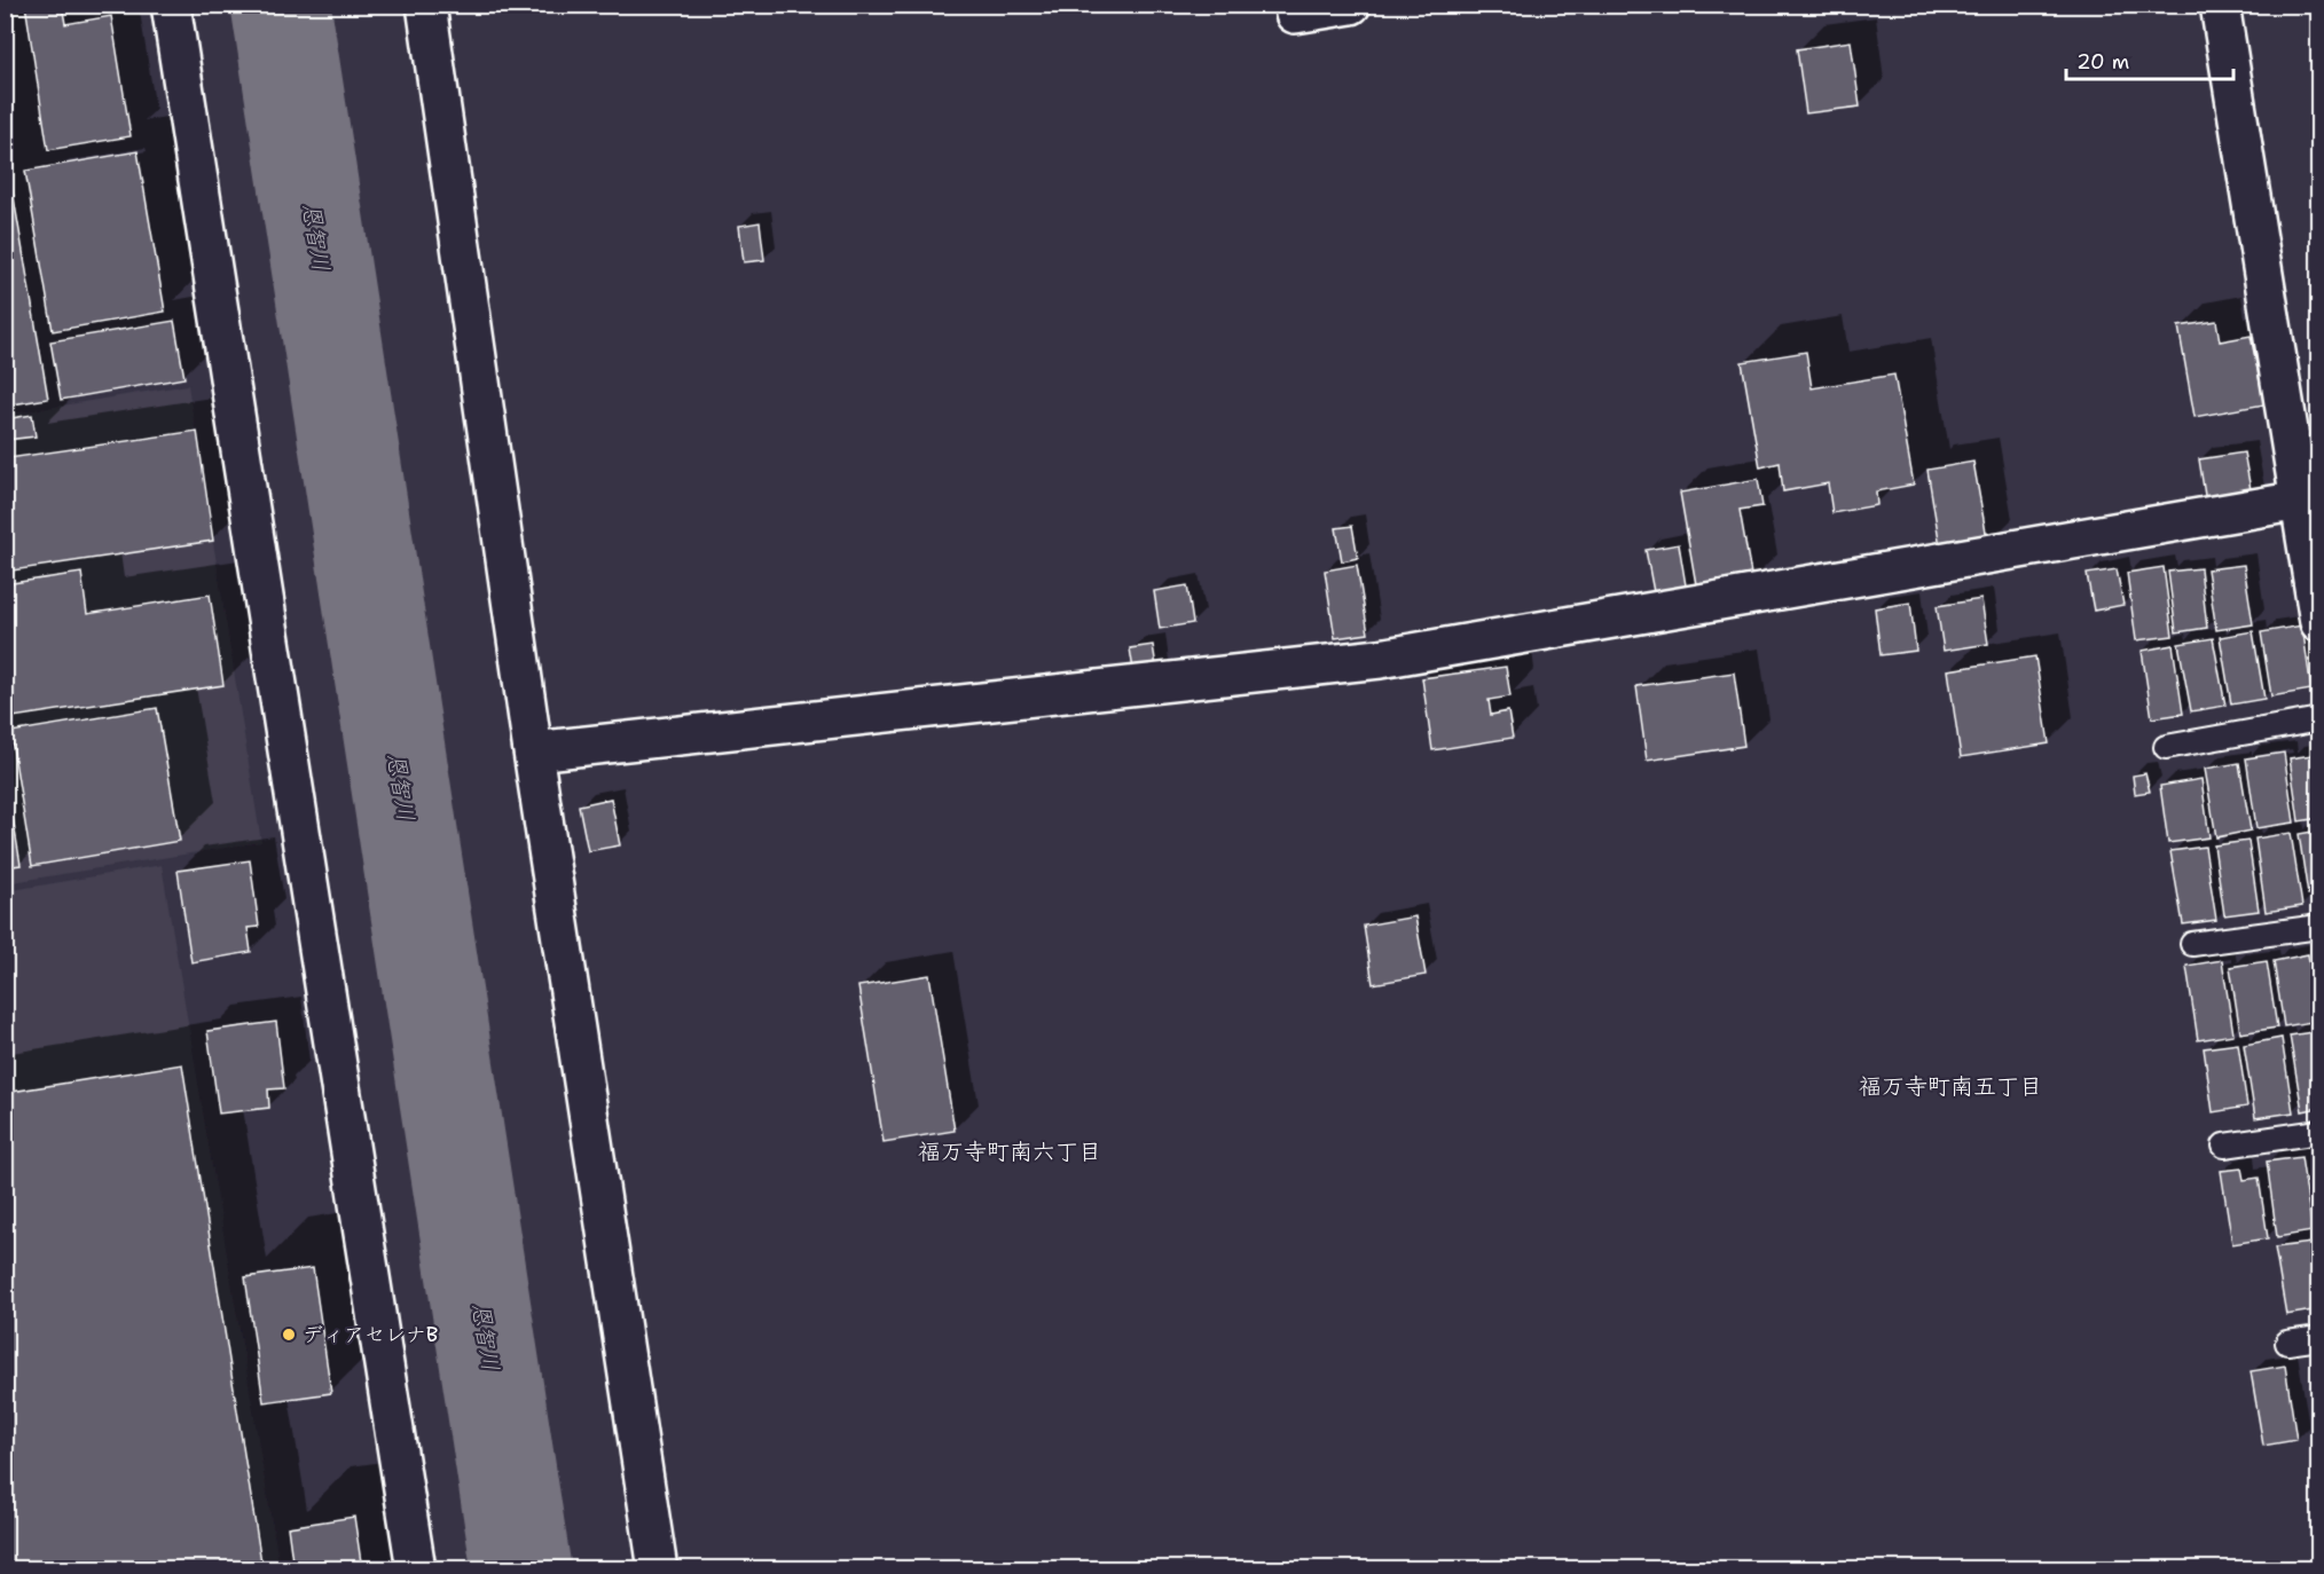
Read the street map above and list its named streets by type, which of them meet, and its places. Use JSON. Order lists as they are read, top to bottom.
{
  "districts": ["福万寺町南五丁目", "福万寺町南六丁目"],
  "water": ["恩智川"],
  "places": ["ディアセレナB"],
  "scale_bar": "20 m"
}
